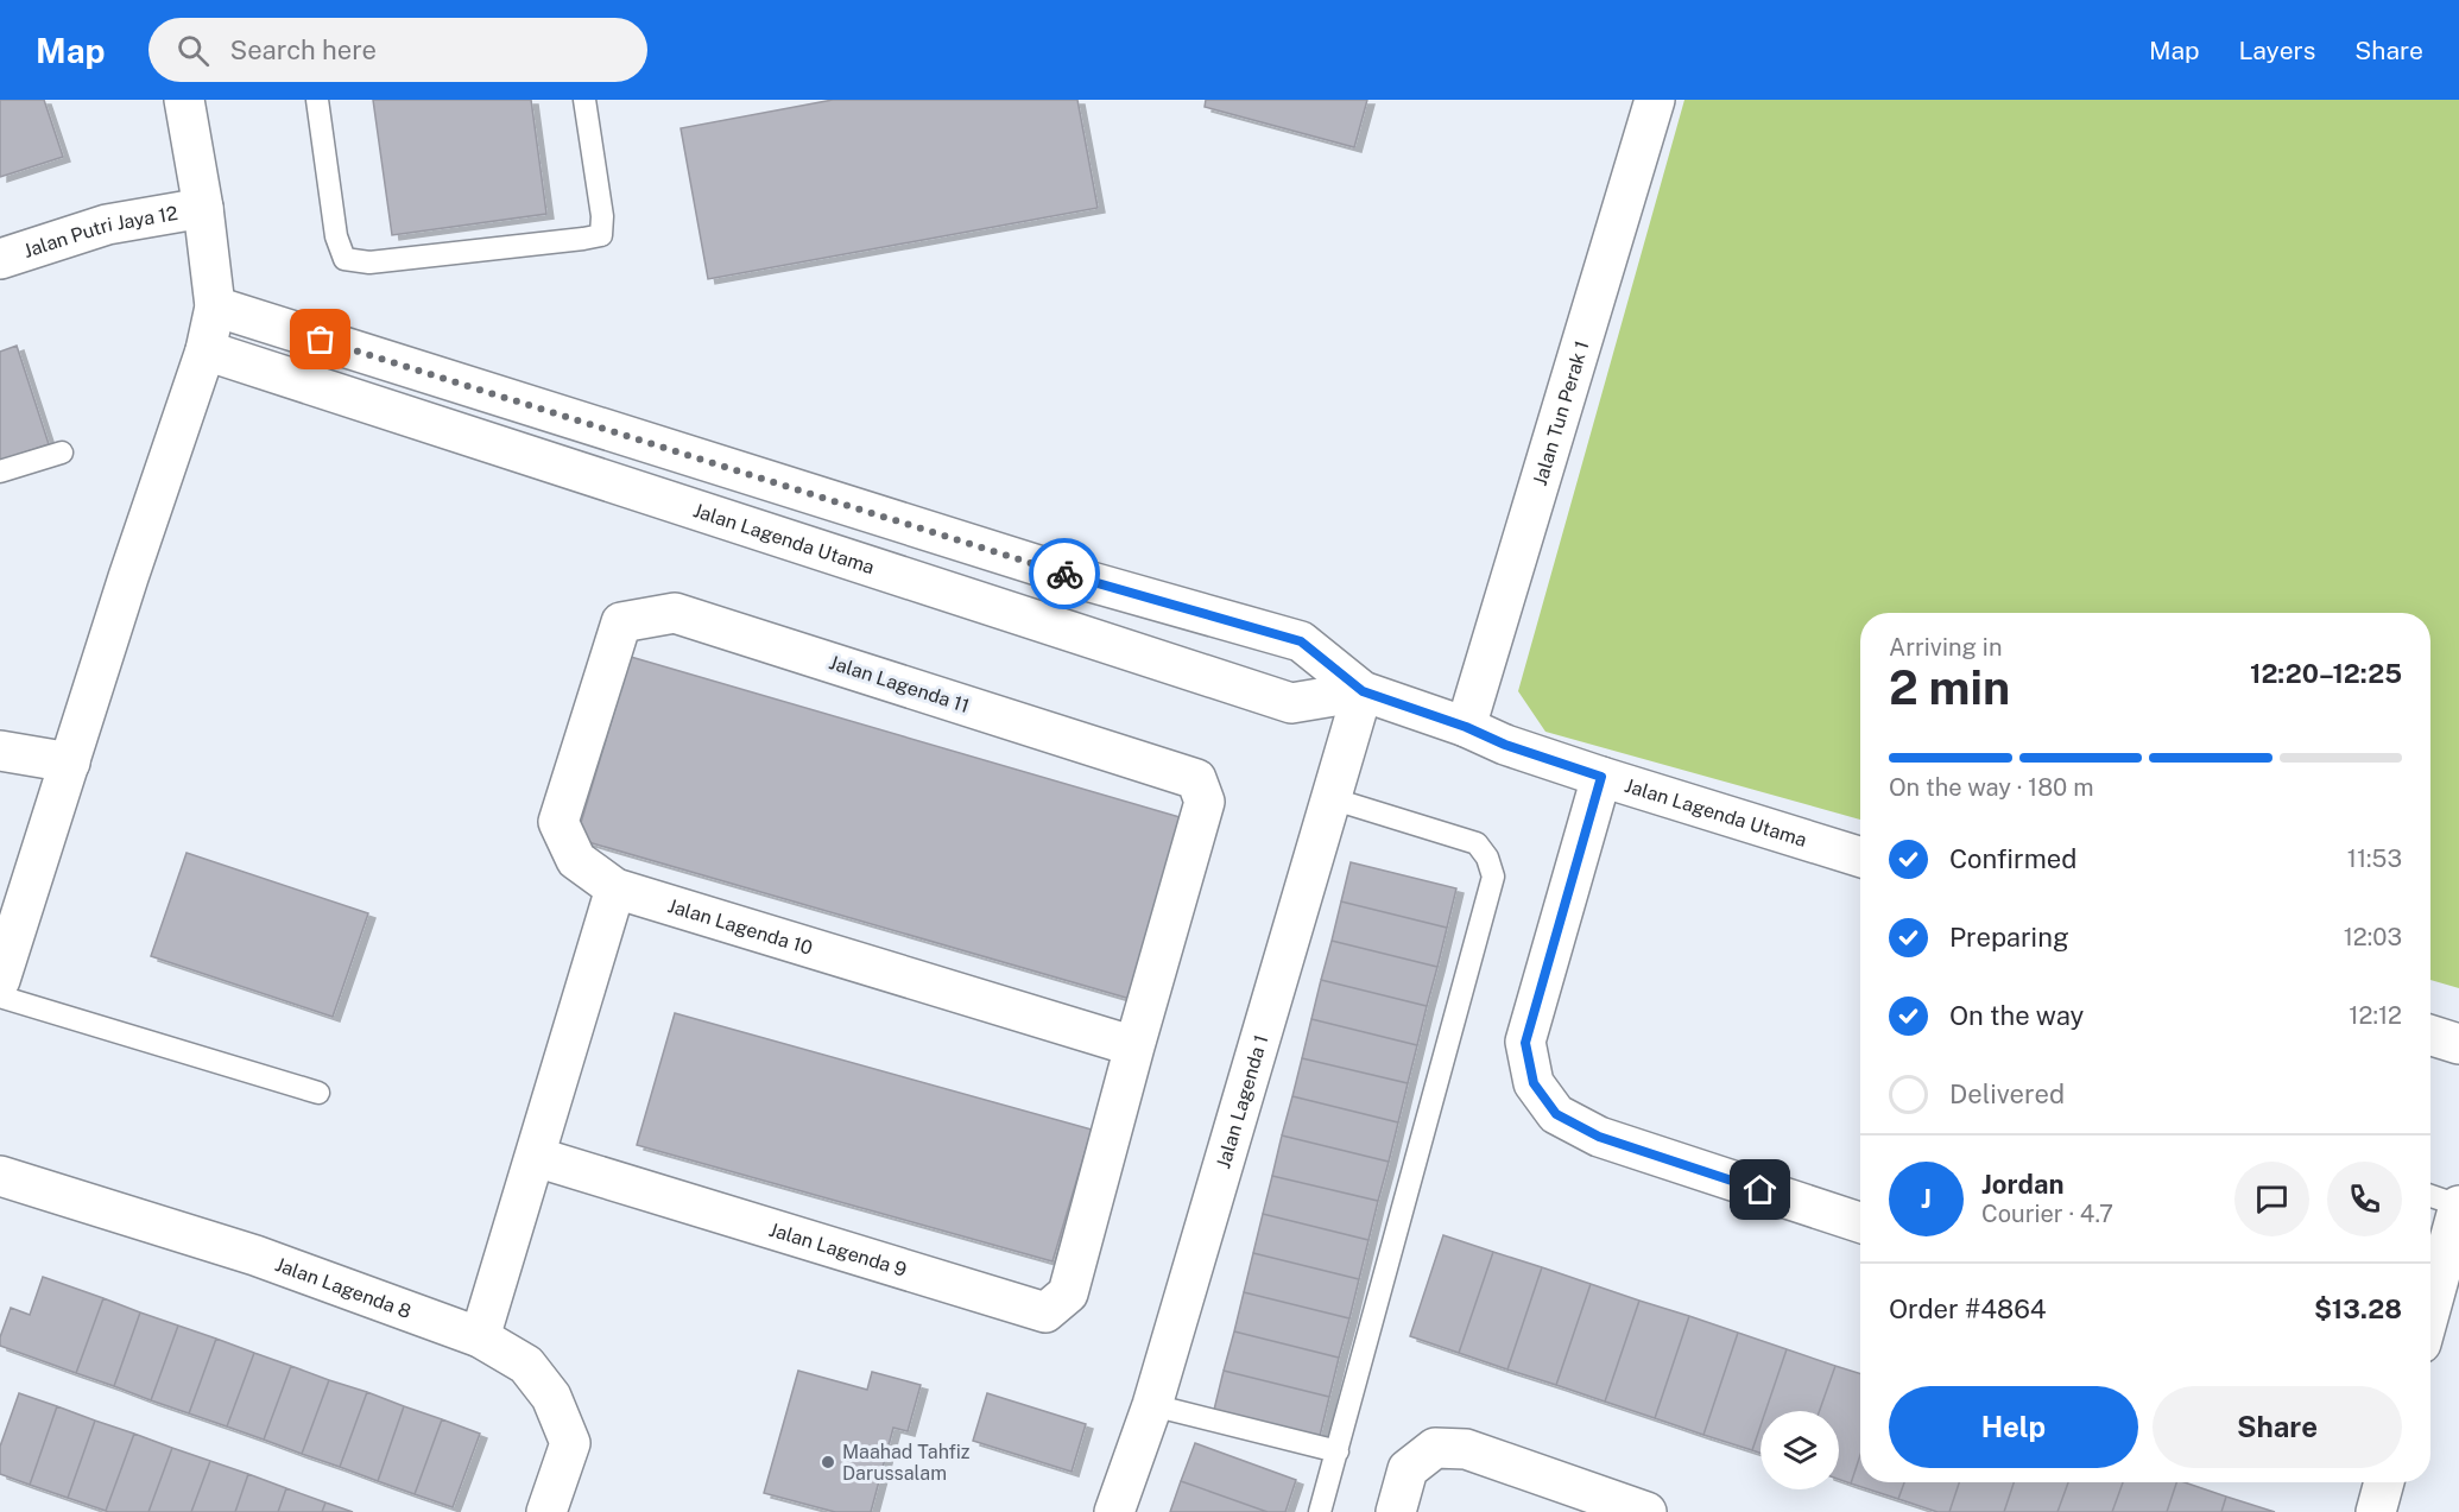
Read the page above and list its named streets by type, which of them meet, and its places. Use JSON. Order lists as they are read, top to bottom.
{
  "streets": {
    "street": [
      "Jalan Putri Jaya 12",
      "Jalan Tun Perak 1",
      "Jalan Lagenda Utama",
      "Jalan Lagenda 11",
      "Jalan Lagenda 10",
      "Jalan Lagenda 1",
      "Jalan Lagenda 9",
      "Jalan Lagenda 8"
    ]
  },
  "crossings": [
    ["Jalan Tun Perak 1", "Jalan Lagenda Utama"],
    ["Jalan Lagenda Utama", "Jalan Lagenda 1"],
    ["Jalan Lagenda 11", "Jalan Lagenda 10"],
    ["Jalan Lagenda 11", "Jalan Lagenda 9"],
    ["Jalan Lagenda 10", "Jalan Lagenda 9"]
  ],
  "places": ["Maahad Tahfiz Darussalam"],
  "page": {
    "header": "Map",
    "search": "Search here",
    "nav": ["Map", "Layers", "Share"],
    "heading": ["2 min", "Arriving in", "12:20–12:25"],
    "panel": [
      "Jordan",
      "Courier · 4.7",
      "Order #4864",
      "$13.28"
    ],
    "bar": "On the way · 180 m",
    "list": [
      ["Confirmed", "11:53"],
      ["Preparing", "12:03"],
      ["On the way", "12:12"],
      "Delivered"
    ],
    "round": "J",
    "buttons": ["Help", "Share"]
  }
}
